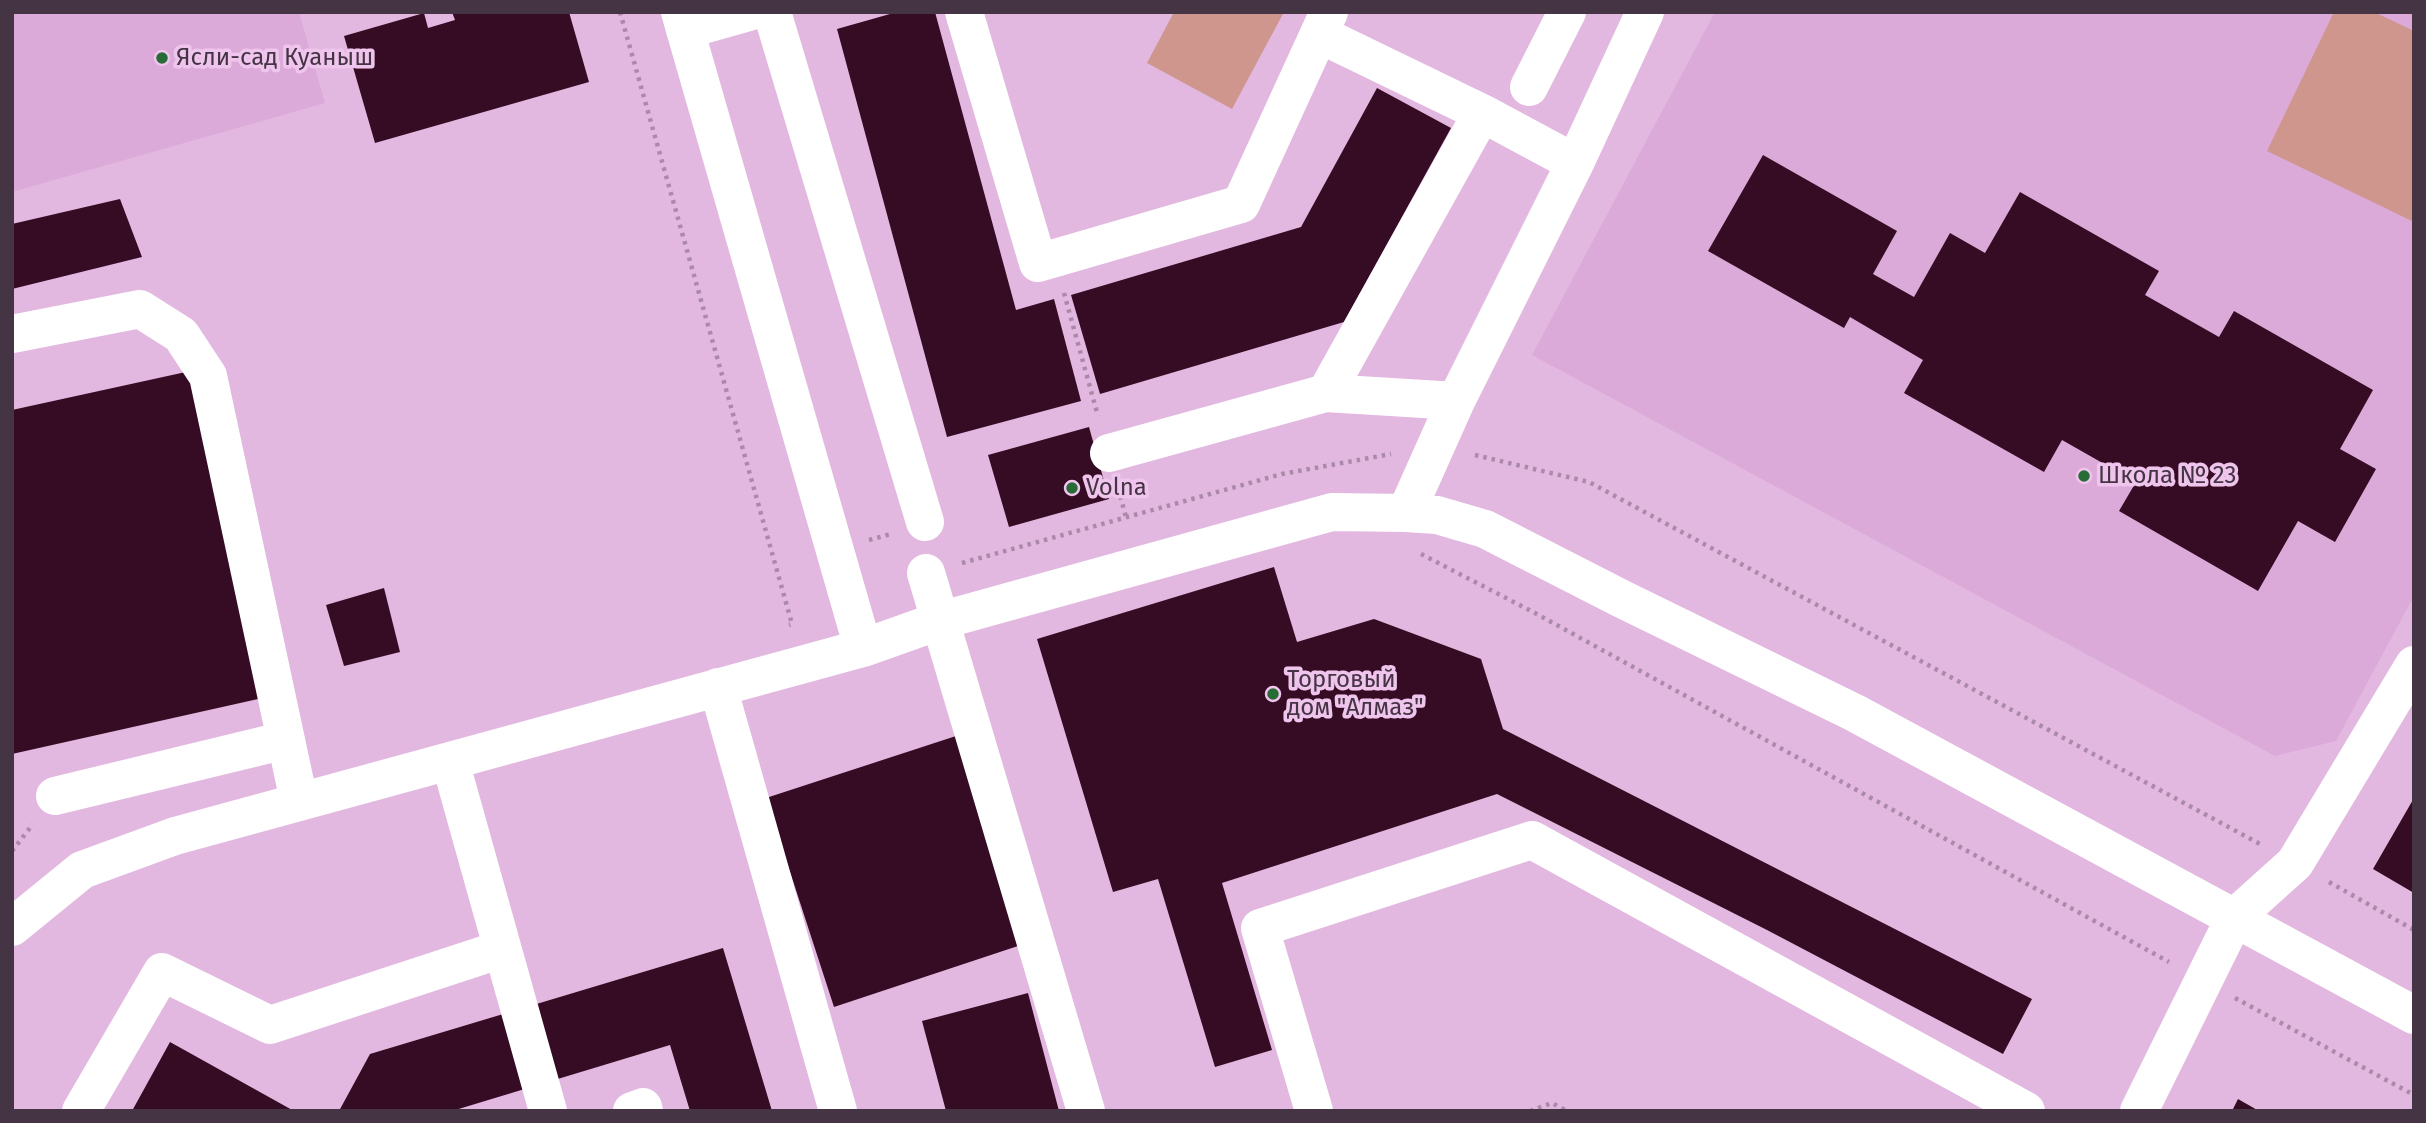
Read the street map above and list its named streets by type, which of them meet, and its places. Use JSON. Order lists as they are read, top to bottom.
{
  "places": [
    "Ясли-сад Куаныш",
    "Школа № 23",
    "Volna",
    "Торговый дом \"Алмаз\""
  ]
}
